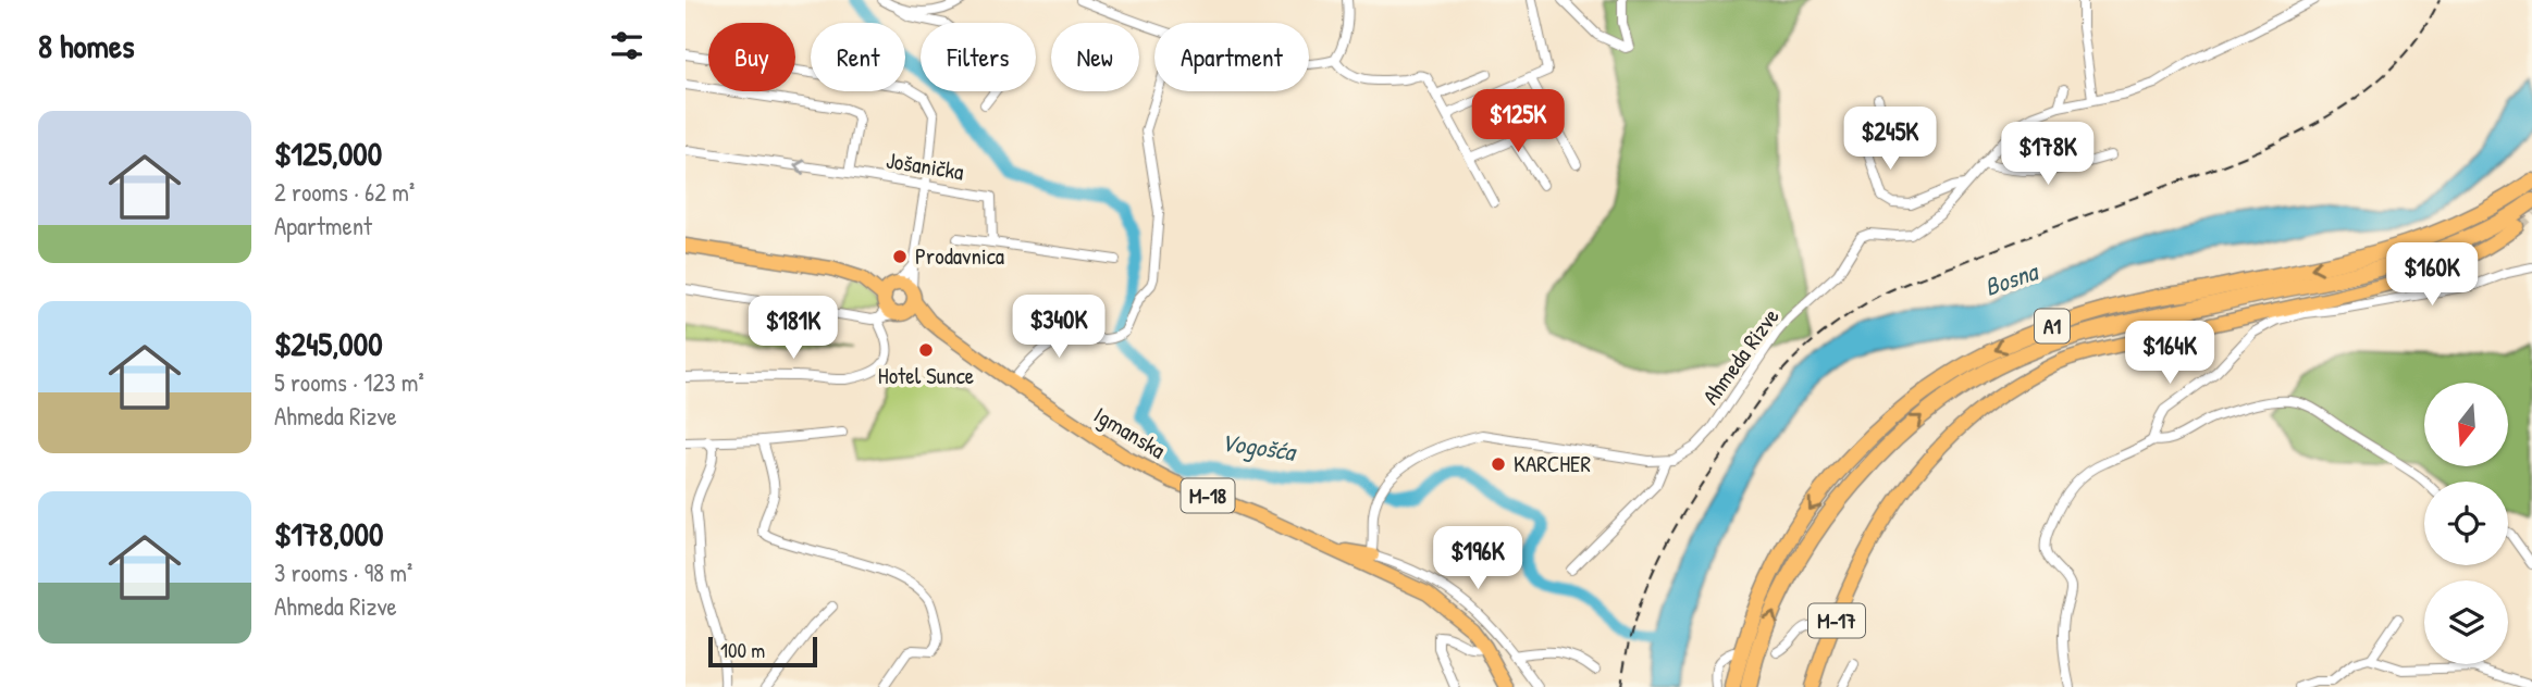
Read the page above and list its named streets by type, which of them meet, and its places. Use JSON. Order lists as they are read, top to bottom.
{
  "streets": {
    "highway": ["A1"],
    "main road": ["Igmanska", "M-18", "M-17"],
    "street": ["Jošanička", "Ahmeda Rizve"]
  },
  "crossings": [
    ["Igmanska", "M-18"]
  ],
  "one_way": ["Jošanička"],
  "water": ["Bosna", "Vogošća"],
  "places": ["Prodavnica", "Hotel Sunce", "KARCHER"],
  "scale_bar": "100 m",
  "north": "bottom",
  "page": {
    "heading": "8 homes",
    "chip": [
      "Buy",
      "Rent",
      "Filters",
      "New",
      "Apartment"
    ],
    "price": [
      "$125K",
      "$245K",
      "$178K",
      "$160K",
      "$340K",
      "$181K",
      "$164K",
      "$196K"
    ],
    "list": [
      {
        "name": "$125,000",
        "note": "2 rooms · 62 m² · Apartment"
      },
      {
        "name": "$245,000",
        "note": "5 rooms · 123 m² · Ahmeda Rizve"
      },
      {
        "name": "$178,000",
        "note": "3 rooms · 98 m² · Ahmeda Rizve"
      }
    ],
    "scale": "100 m"
  }
}
